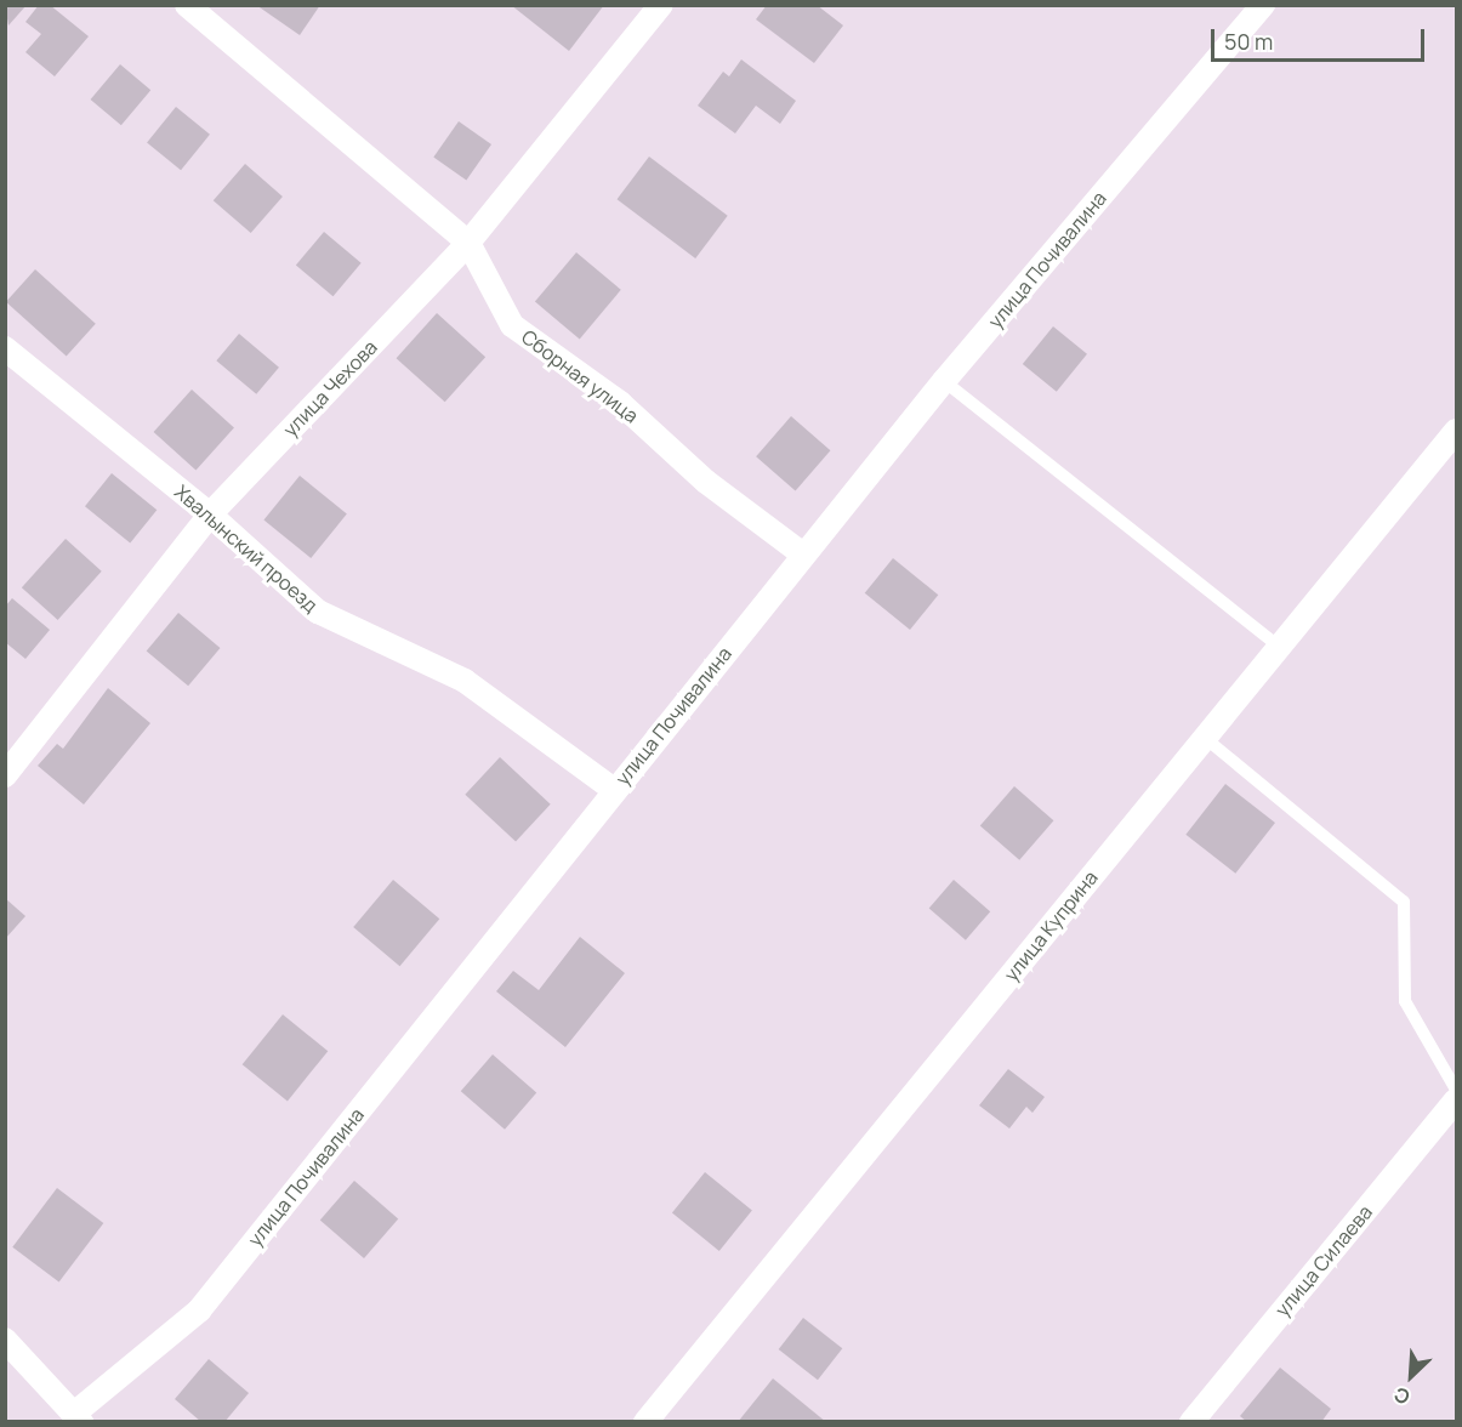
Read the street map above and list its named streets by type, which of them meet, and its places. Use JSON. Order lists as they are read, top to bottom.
{
  "streets": {
    "street": [
      "улица Почивалина",
      "Сборная улица",
      "улица Чехова",
      "Хвалынский проезд",
      "улица Куприна",
      "улица Силаева"
    ]
  },
  "crossings": [
    ["улица Почивалина", "Сборная улица"],
    ["улица Почивалина", "Хвалынский проезд"],
    ["Сборная улица", "улица Чехова"],
    ["улица Чехова", "Хвалынский проезд"]
  ],
  "scale_bar": "50 m",
  "north": "bottom left"
}
